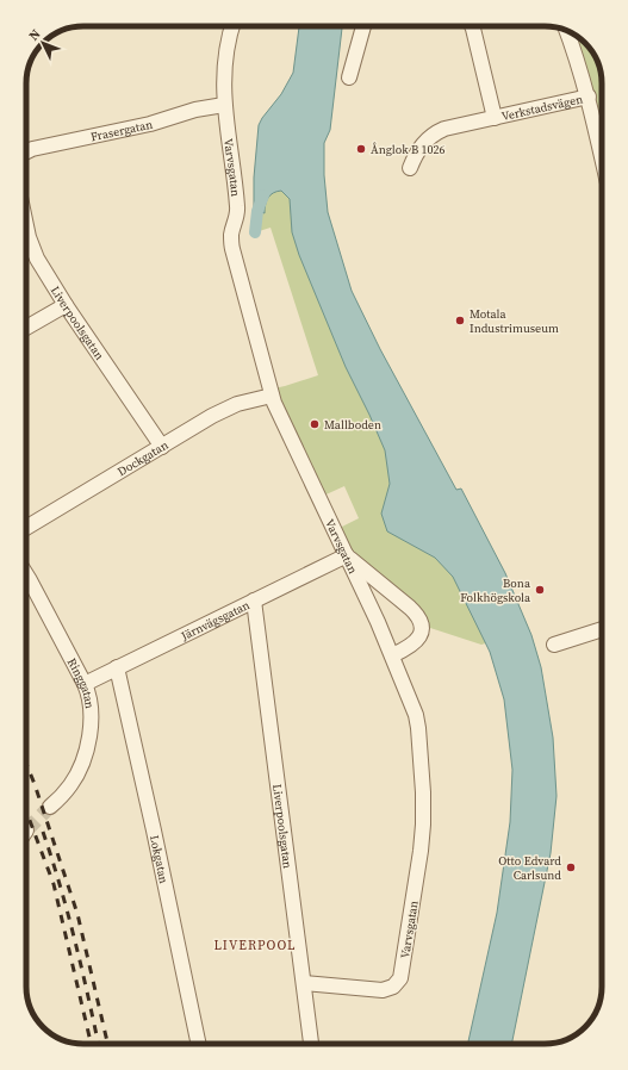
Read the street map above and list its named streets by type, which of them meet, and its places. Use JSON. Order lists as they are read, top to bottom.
{
  "streets": {
    "street": [
      "Verkstadsvägen",
      "Frasergatan",
      "Varvsgatan",
      "Liverpoolsgatan",
      "Dockgatan",
      "Järnvägsgatan",
      "Ringgatan",
      "Lokgatan"
    ]
  },
  "crossings": [
    ["Frasergatan", "Varvsgatan"],
    ["Varvsgatan", "Liverpoolsgatan"],
    ["Varvsgatan", "Dockgatan"],
    ["Varvsgatan", "Järnvägsgatan"],
    ["Liverpoolsgatan", "Dockgatan"],
    ["Liverpoolsgatan", "Järnvägsgatan"],
    ["Järnvägsgatan", "Ringgatan"],
    ["Järnvägsgatan", "Lokgatan"]
  ],
  "districts": ["LIVERPOOL"],
  "places": [
    "Ånglok B 1026",
    "Motala Industrimuseum",
    "Mallboden",
    "Bona Folkhögskola",
    "Otto Edvard Carlsund"
  ],
  "north": "top left"
}
